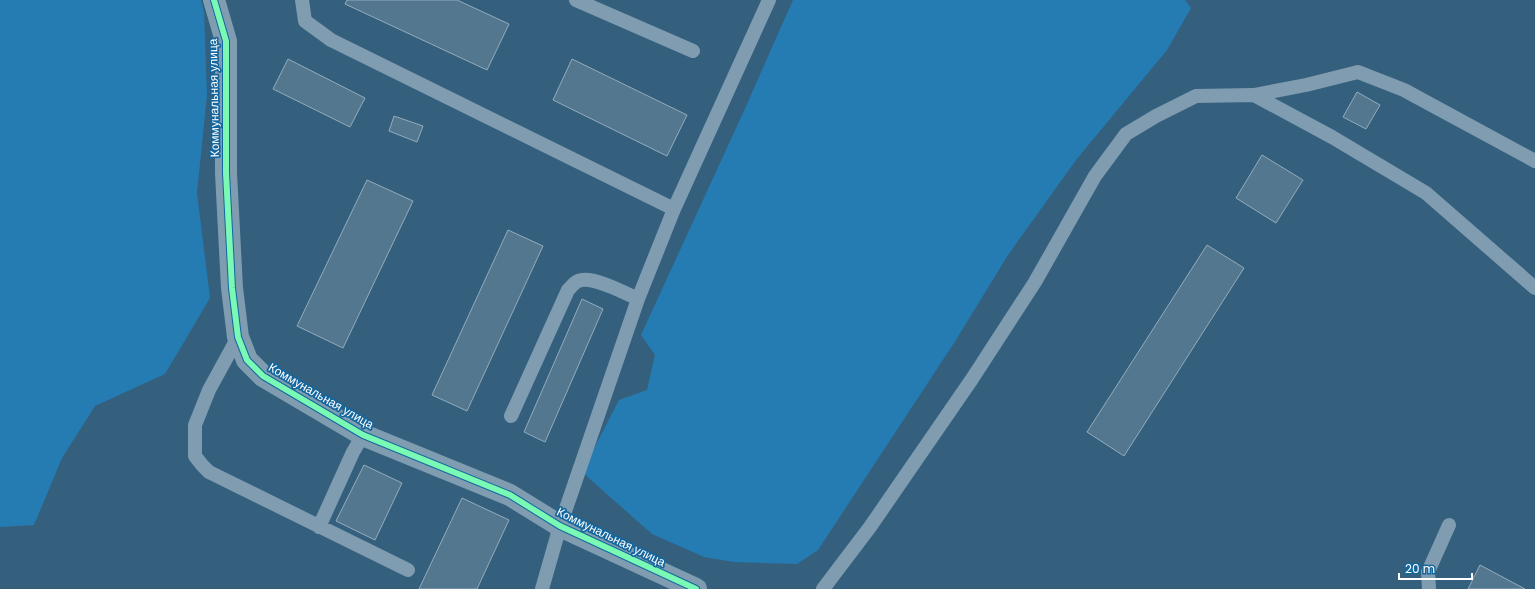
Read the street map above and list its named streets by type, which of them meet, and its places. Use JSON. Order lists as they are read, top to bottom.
{
  "streets": {
    "street": ["Коммунальная улица"]
  },
  "scale_bar": "20 m"
}
